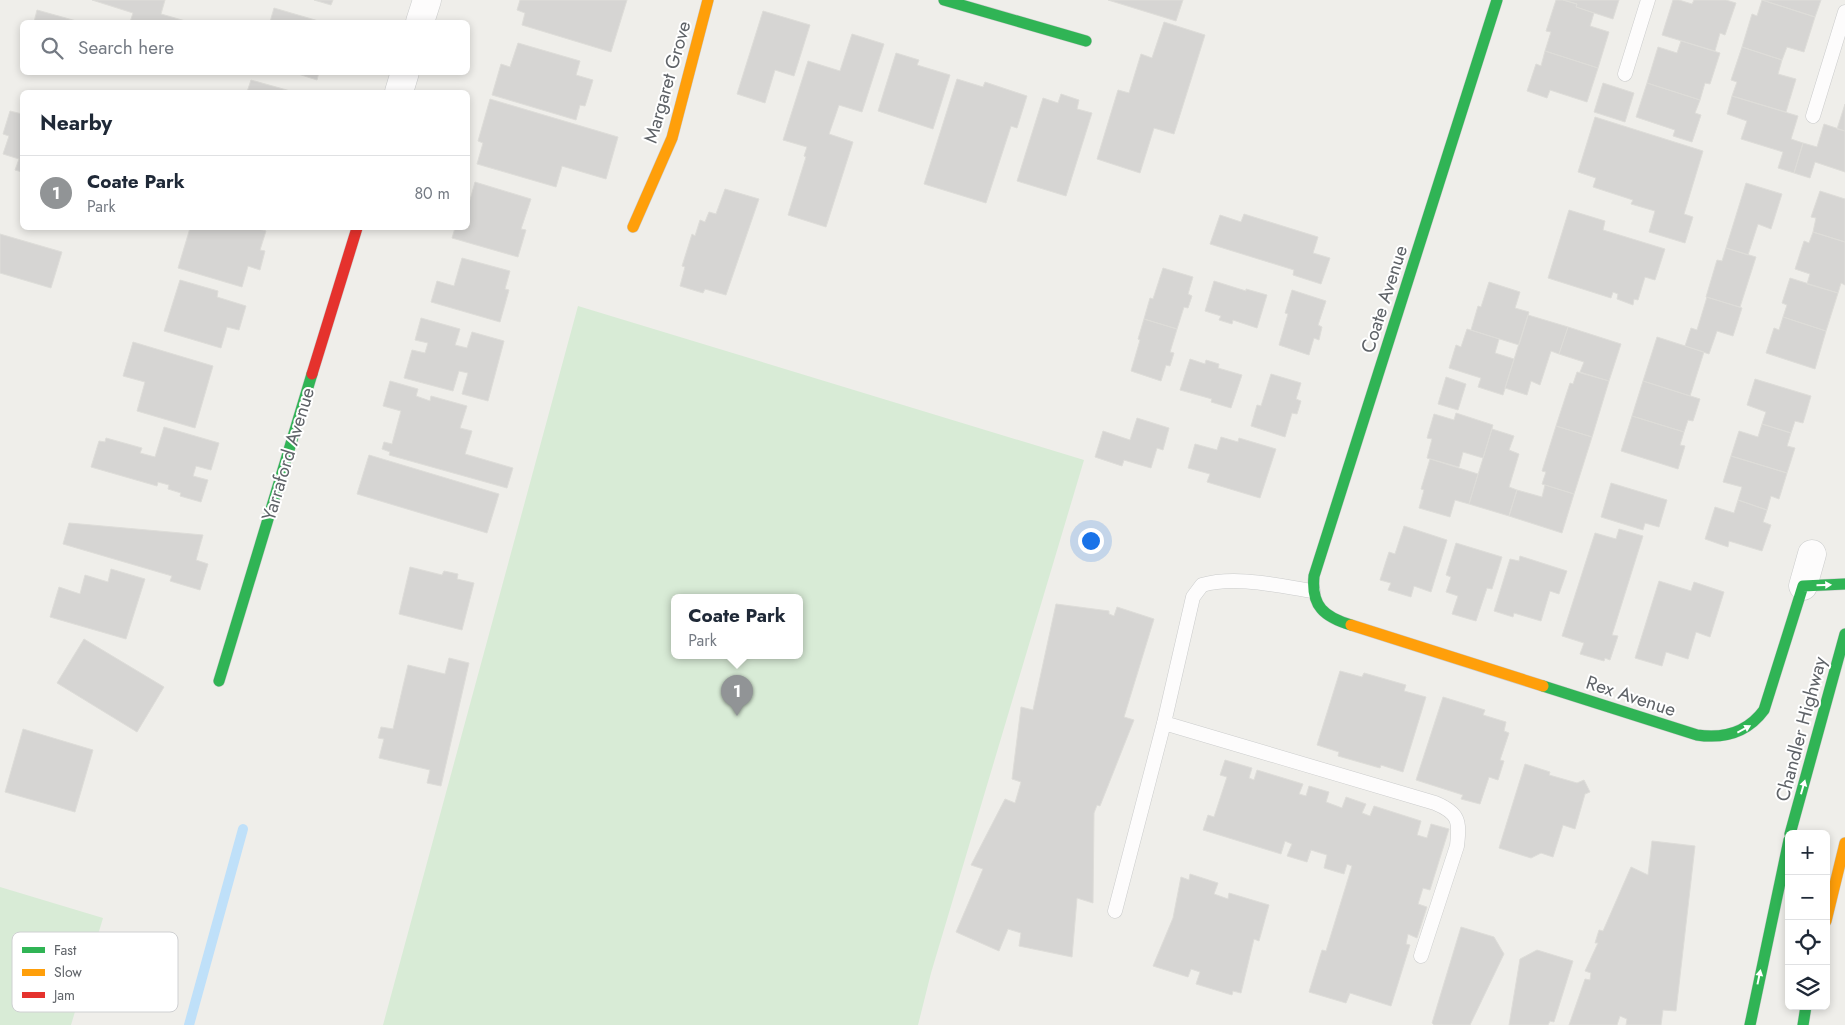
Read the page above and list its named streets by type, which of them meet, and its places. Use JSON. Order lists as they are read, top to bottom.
{
  "streets": {
    "street": [
      "Margaret Grove",
      "Coate Avenue",
      "Yarraford Avenue",
      "Rex Avenue",
      "Chandler Highway"
    ]
  },
  "crossings": [
    ["Coate Avenue", "Rex Avenue"]
  ],
  "one_way": ["Chandler Highway"],
  "legend": ["Fast", "Slow", "Jam"],
  "page": {
    "search": "Search here",
    "heading": "Nearby",
    "list": [
      {
        "mark": "1",
        "name": "Coate Park",
        "note": "Park",
        "value": "80 m"
      }
    ],
    "popup": ["Coate Park", "Park"],
    "pins": "1",
    "map_buttons": ["+", "−"]
  }
}
